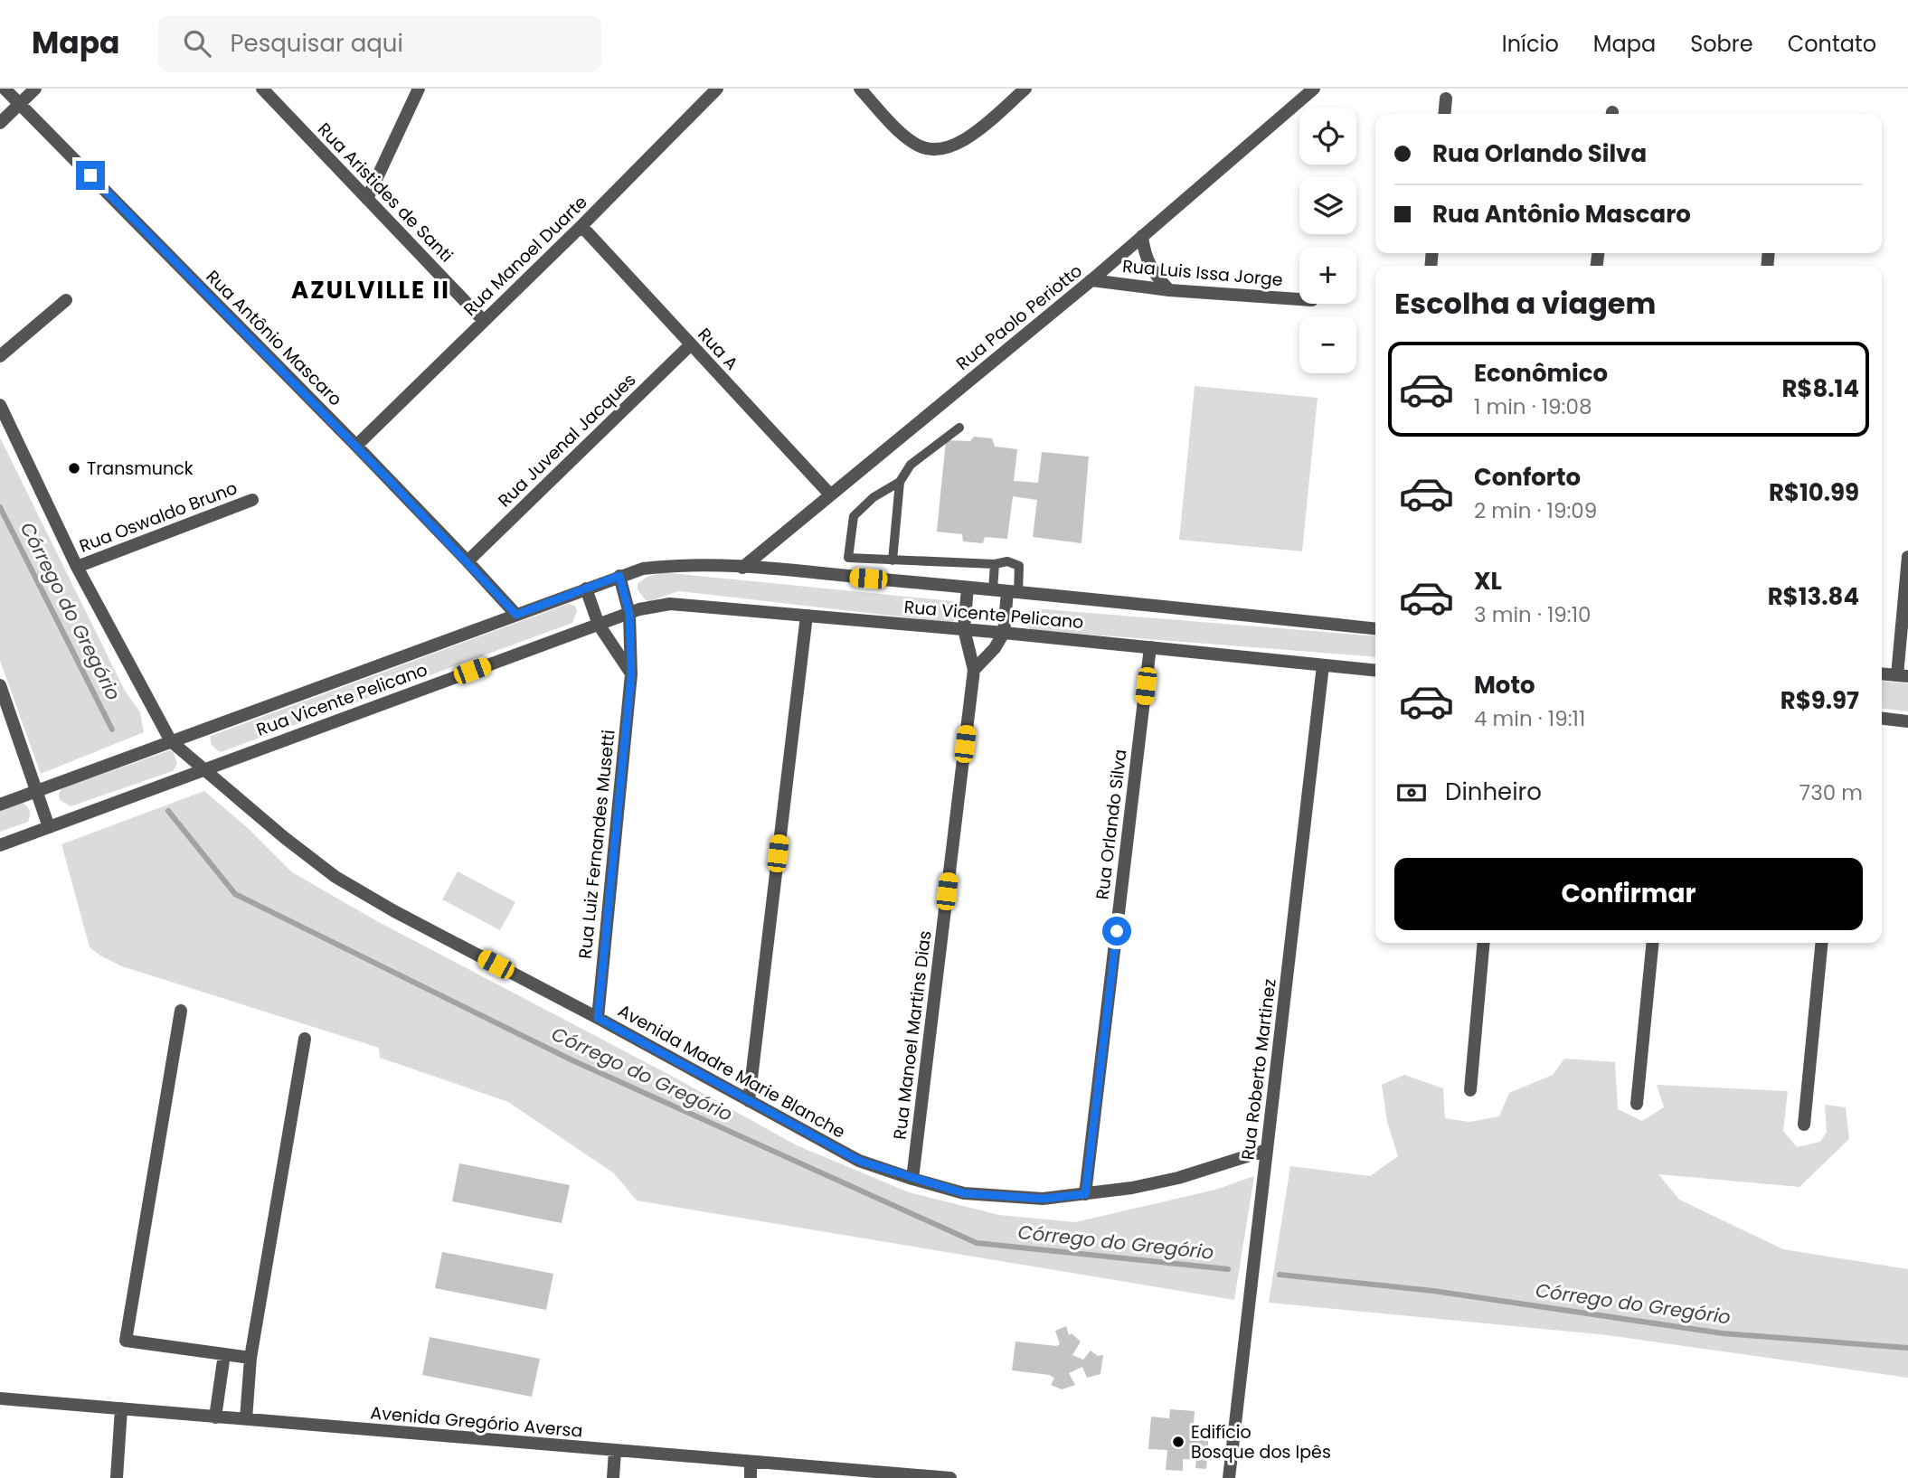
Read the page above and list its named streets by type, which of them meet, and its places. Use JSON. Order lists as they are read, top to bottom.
{
  "streets": {
    "street": [
      "Rua Aristides de Santi",
      "Rua Manoel Duarte",
      "Rua Luis Issa Jorge",
      "Rua Paolo Periotto",
      "Rua Antônio Mascaro",
      "Rua A",
      "Rua Juvenal Jacques",
      "Rua Oswaldo Bruno",
      "Rua Vicente Pelicano",
      "Rua Orlando Silva",
      "Rua Luiz Fernandes Musetti",
      "Rua Manoel Martins Dias",
      "Rua Roberto Martinez",
      "Avenida Madre Marie Blanche",
      "Avenida Gregório Aversa"
    ]
  },
  "crossings": [
    ["Rua Aristides de Santi", "Rua Manoel Duarte"],
    ["Rua Manoel Duarte", "Rua Antônio Mascaro"],
    ["Rua Manoel Duarte", "Rua A"],
    ["Rua Luis Issa Jorge", "Rua Paolo Periotto"],
    ["Rua Paolo Periotto", "Rua A"],
    ["Rua Paolo Periotto", "Rua Vicente Pelicano"],
    ["Rua Antônio Mascaro", "Rua Juvenal Jacques"],
    ["Rua Antônio Mascaro", "Rua Vicente Pelicano"],
    ["Rua A", "Rua Juvenal Jacques"],
    ["Rua Vicente Pelicano", "Rua Orlando Silva"],
    ["Rua Vicente Pelicano", "Rua Luiz Fernandes Musetti"],
    ["Rua Vicente Pelicano", "Rua Manoel Martins Dias"],
    ["Rua Vicente Pelicano", "Rua Roberto Martinez"],
    ["Rua Vicente Pelicano", "Avenida Madre Marie Blanche"],
    ["Rua Orlando Silva", "Avenida Madre Marie Blanche"],
    ["Rua Luiz Fernandes Musetti", "Avenida Madre Marie Blanche"],
    ["Rua Manoel Martins Dias", "Avenida Madre Marie Blanche"],
    ["Rua Roberto Martinez", "Avenida Madre Marie Blanche"]
  ],
  "districts": ["AZULVILLE II"],
  "water": ["Córrego do Gregório"],
  "places": ["Transmunck", "Edifício Bosque dos Ipês"],
  "page": {
    "header": "Mapa",
    "search": "Pesquisar aqui",
    "nav": [
      "Início",
      "Mapa",
      "Sobre",
      "Contato"
    ],
    "map_buttons": ["+", "−"],
    "banner": ["Rua Orlando Silva", "Rua Antônio Mascaro"],
    "heading": "Escolha a viagem",
    "list": [
      {
        "name": "Econômico",
        "note": "1 min · 19:08",
        "value": "R$8.14"
      },
      {
        "name": "Conforto",
        "note": "2 min · 19:09",
        "value": "R$10.99"
      },
      {
        "name": "XL",
        "note": "3 min · 19:10",
        "value": "R$13.84"
      },
      {
        "name": "Moto",
        "note": "4 min · 19:11",
        "value": "R$9.97"
      }
    ],
    "pay": ["Dinheiro", "730 m"],
    "buttons": "Confirmar"
  }
}
